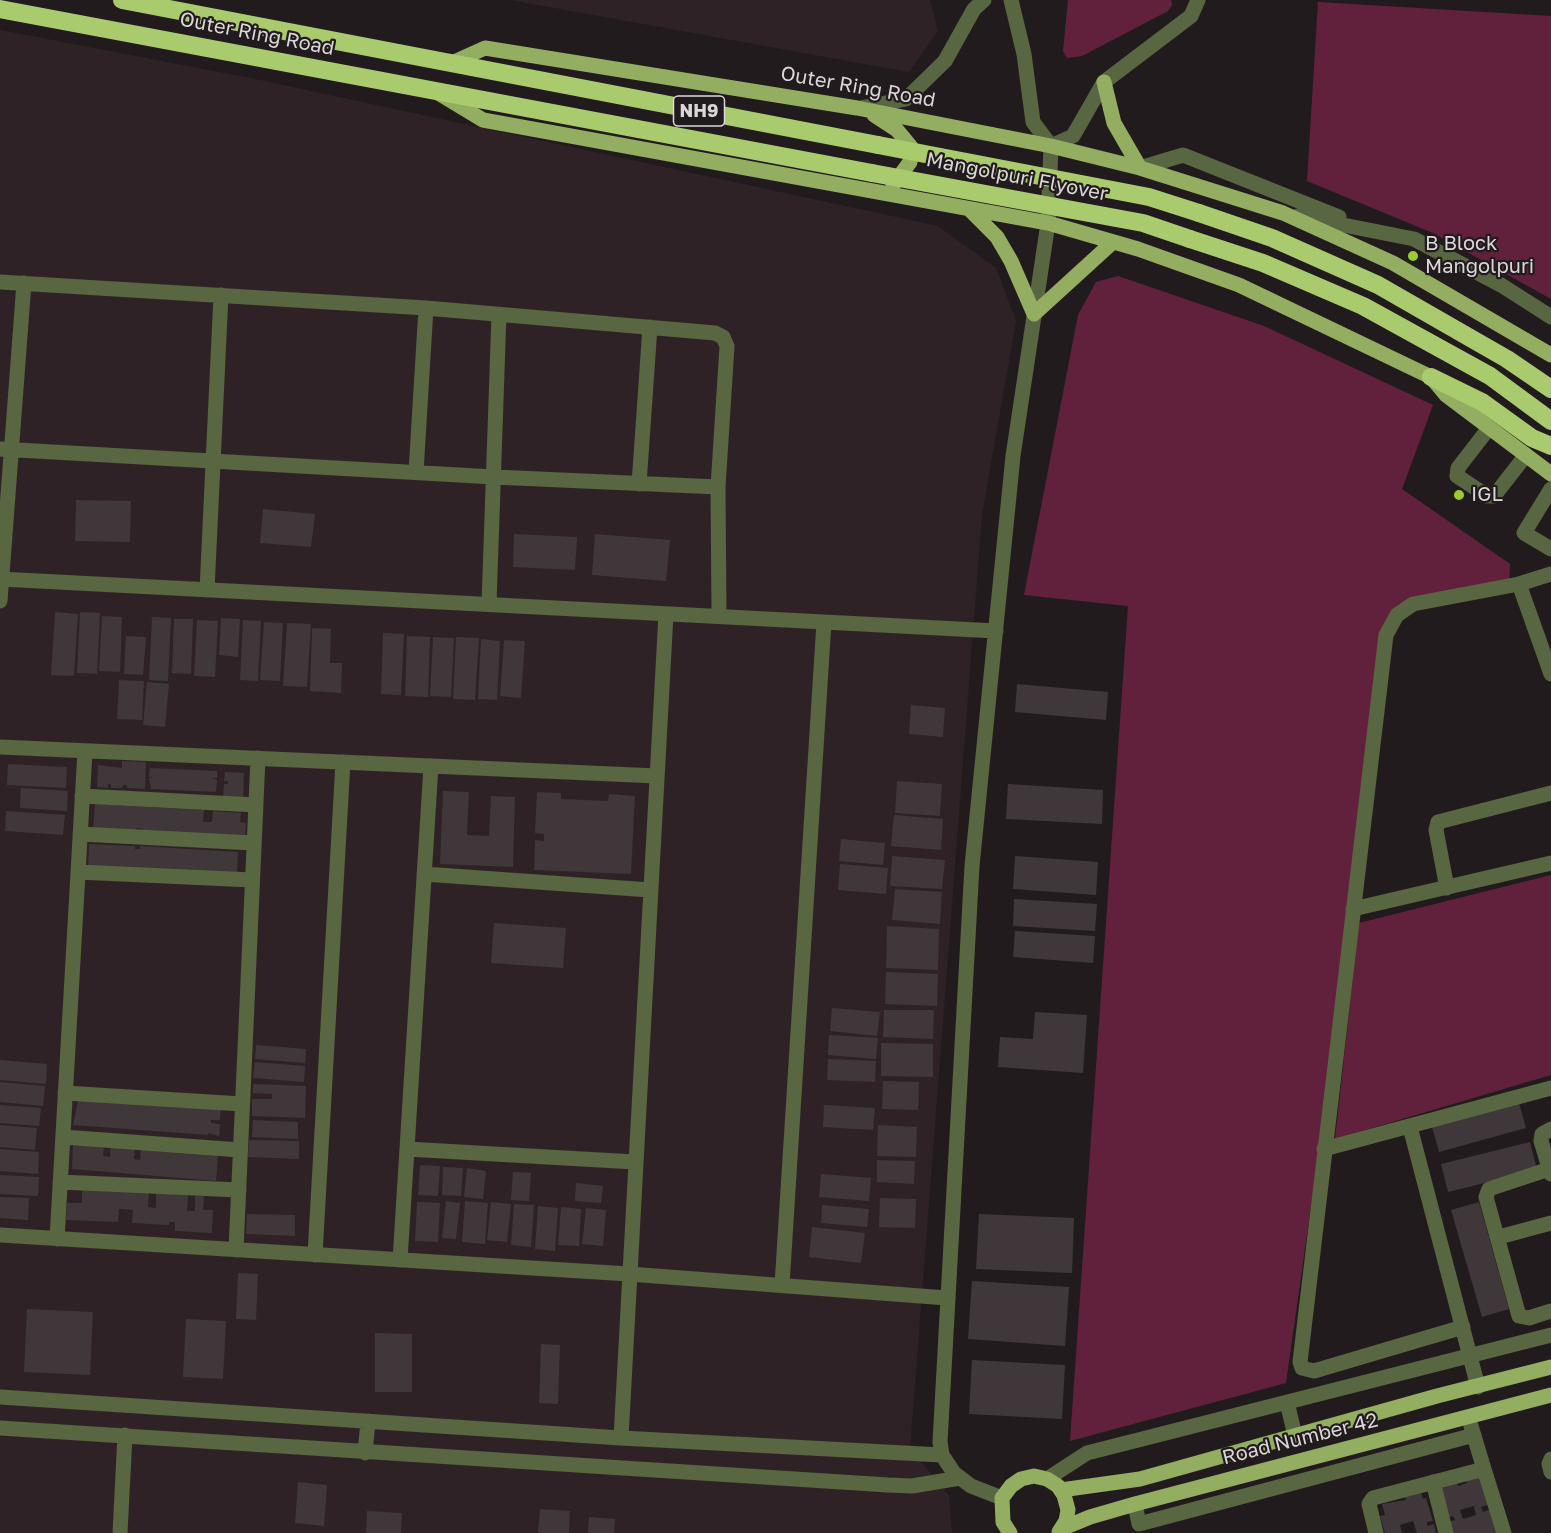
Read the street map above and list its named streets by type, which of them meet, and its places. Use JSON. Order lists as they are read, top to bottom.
{
  "streets": {
    "highway": ["Outer Ring Road", "NH9", "Mangolpuri Flyover"],
    "main road": ["Road Number 42"]
  },
  "crossings": [
    ["Outer Ring Road", "Mangolpuri Flyover"]
  ],
  "places": ["B Block Mangolpuri", "IGL"]
}
